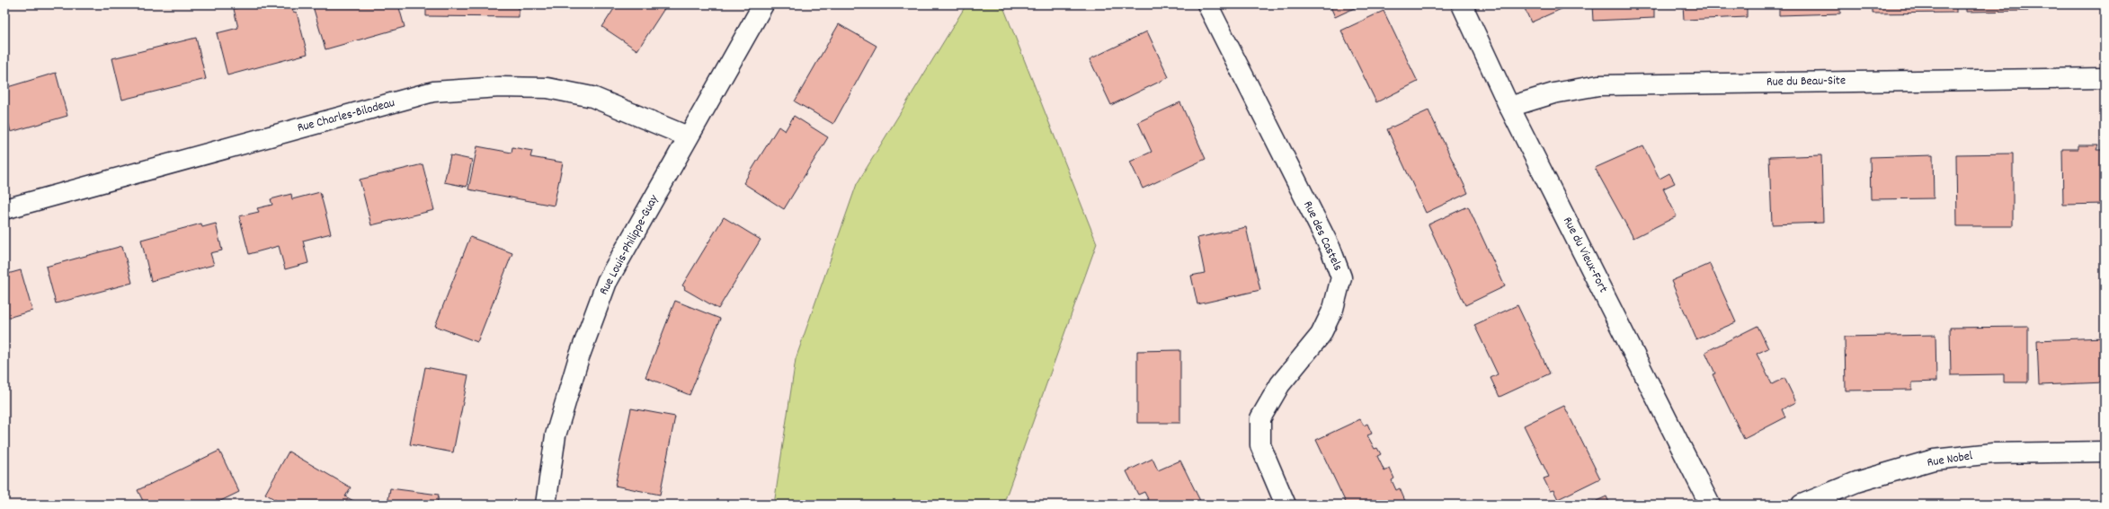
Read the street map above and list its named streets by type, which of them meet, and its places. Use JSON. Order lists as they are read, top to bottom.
{
  "streets": {
    "street": [
      "Rue du Beau-Site",
      "Rue Charles-Bilodeau",
      "Rue des Castels",
      "Rue Louis-Philippe-Guay",
      "Rue du Vieux-Fort",
      "Rue Nobel"
    ]
  },
  "crossings": [
    ["Rue du Beau-Site", "Rue du Vieux-Fort"],
    ["Rue Charles-Bilodeau", "Rue Louis-Philippe-Guay"]
  ]
}
